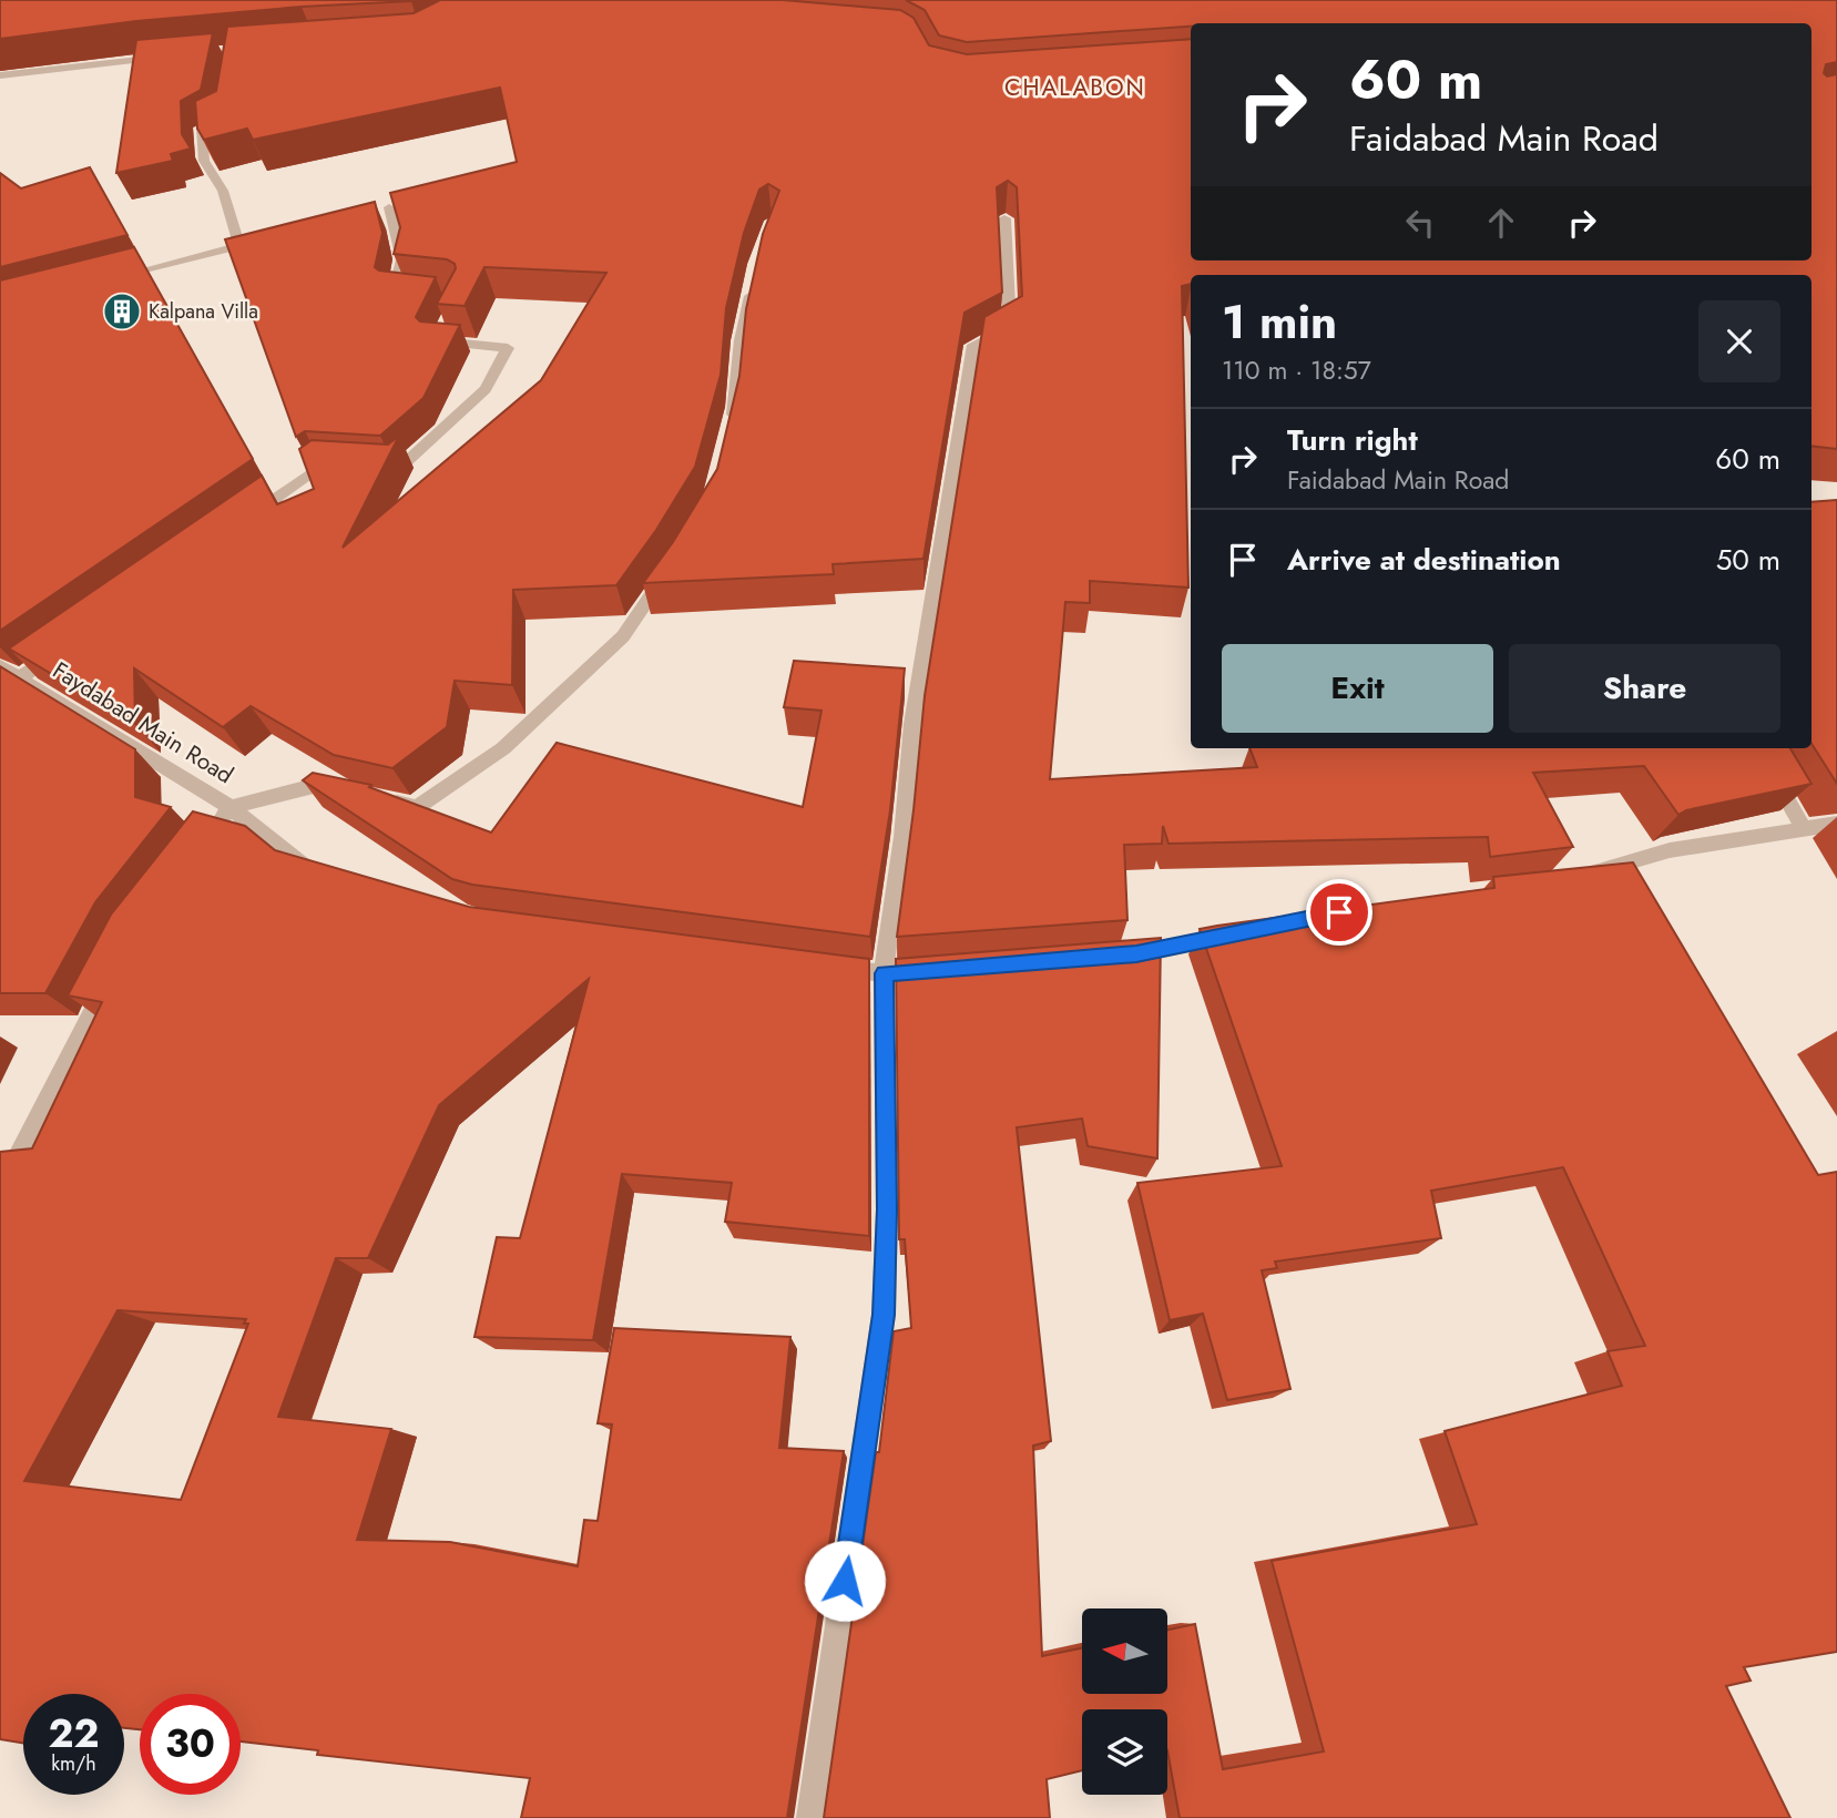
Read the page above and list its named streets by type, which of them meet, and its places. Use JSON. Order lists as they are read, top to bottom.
{
  "streets": {
    "street": ["Faydabad Main Road"]
  },
  "districts": ["CHALABON"],
  "places": {
    "building": ["Kalpana Villa"]
  },
  "north": "left",
  "page": {
    "turn": ["60 m", "Faidabad Main Road"],
    "heading": ["1 min", "110 m · 18:57"],
    "list": [
      {
        "name": "Turn right",
        "note": "Faidabad Main Road",
        "value": "60 m"
      },
      {
        "name": "Arrive at destination",
        "value": "50 m"
      }
    ],
    "buttons": ["Exit", "Share"],
    "speed": "22 km/h",
    "limit": "30"
  }
}
